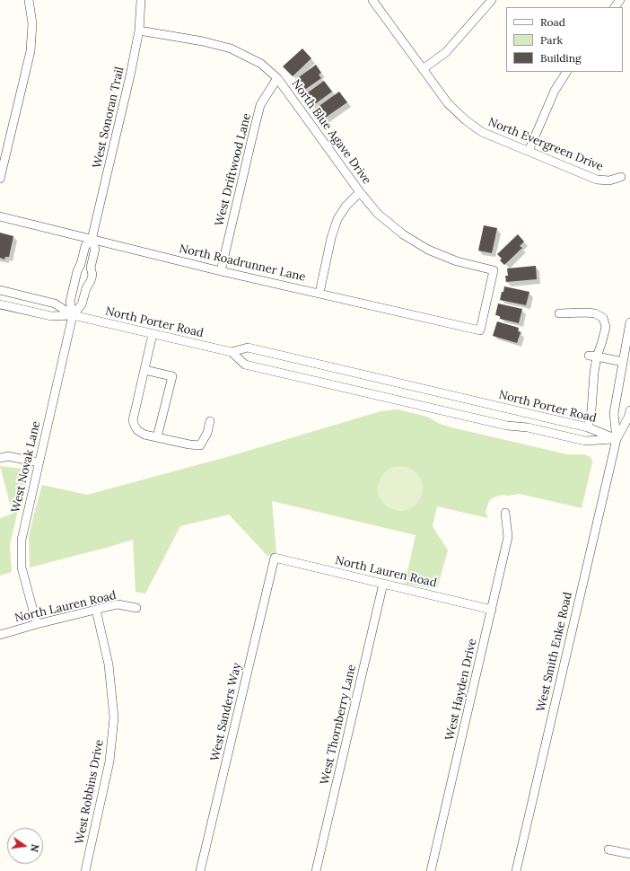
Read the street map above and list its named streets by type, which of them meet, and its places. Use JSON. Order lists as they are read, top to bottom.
{
  "streets": {
    "street": [
      "West Sonoran Trail",
      "North Blue Agave Drive",
      "North Evergreen Drive",
      "West Driftwood Lane",
      "North Roadrunner Lane",
      "North Porter Road",
      "West Novak Lane",
      "North Lauren Road",
      "West Smith Enke Road",
      "West Hayden Drive",
      "West Sanders Way",
      "West Thornberry Lane",
      "West Robbins Drive"
    ]
  },
  "crossings": [
    ["West Sonoran Trail", "North Blue Agave Drive"],
    ["West Sonoran Trail", "North Roadrunner Lane"],
    ["West Sonoran Trail", "North Porter Road"],
    ["West Sonoran Trail", "West Novak Lane"],
    ["North Blue Agave Drive", "West Driftwood Lane"],
    ["North Blue Agave Drive", "North Roadrunner Lane"],
    ["West Driftwood Lane", "North Roadrunner Lane"],
    ["North Porter Road", "West Novak Lane"],
    ["North Porter Road", "West Smith Enke Road"],
    ["West Novak Lane", "North Lauren Road"],
    ["North Lauren Road", "West Hayden Drive"],
    ["North Lauren Road", "West Sanders Way"],
    ["North Lauren Road", "West Thornberry Lane"],
    ["North Lauren Road", "West Robbins Drive"]
  ],
  "legend": ["Road", "Park", "Building"],
  "north": "right"
}
